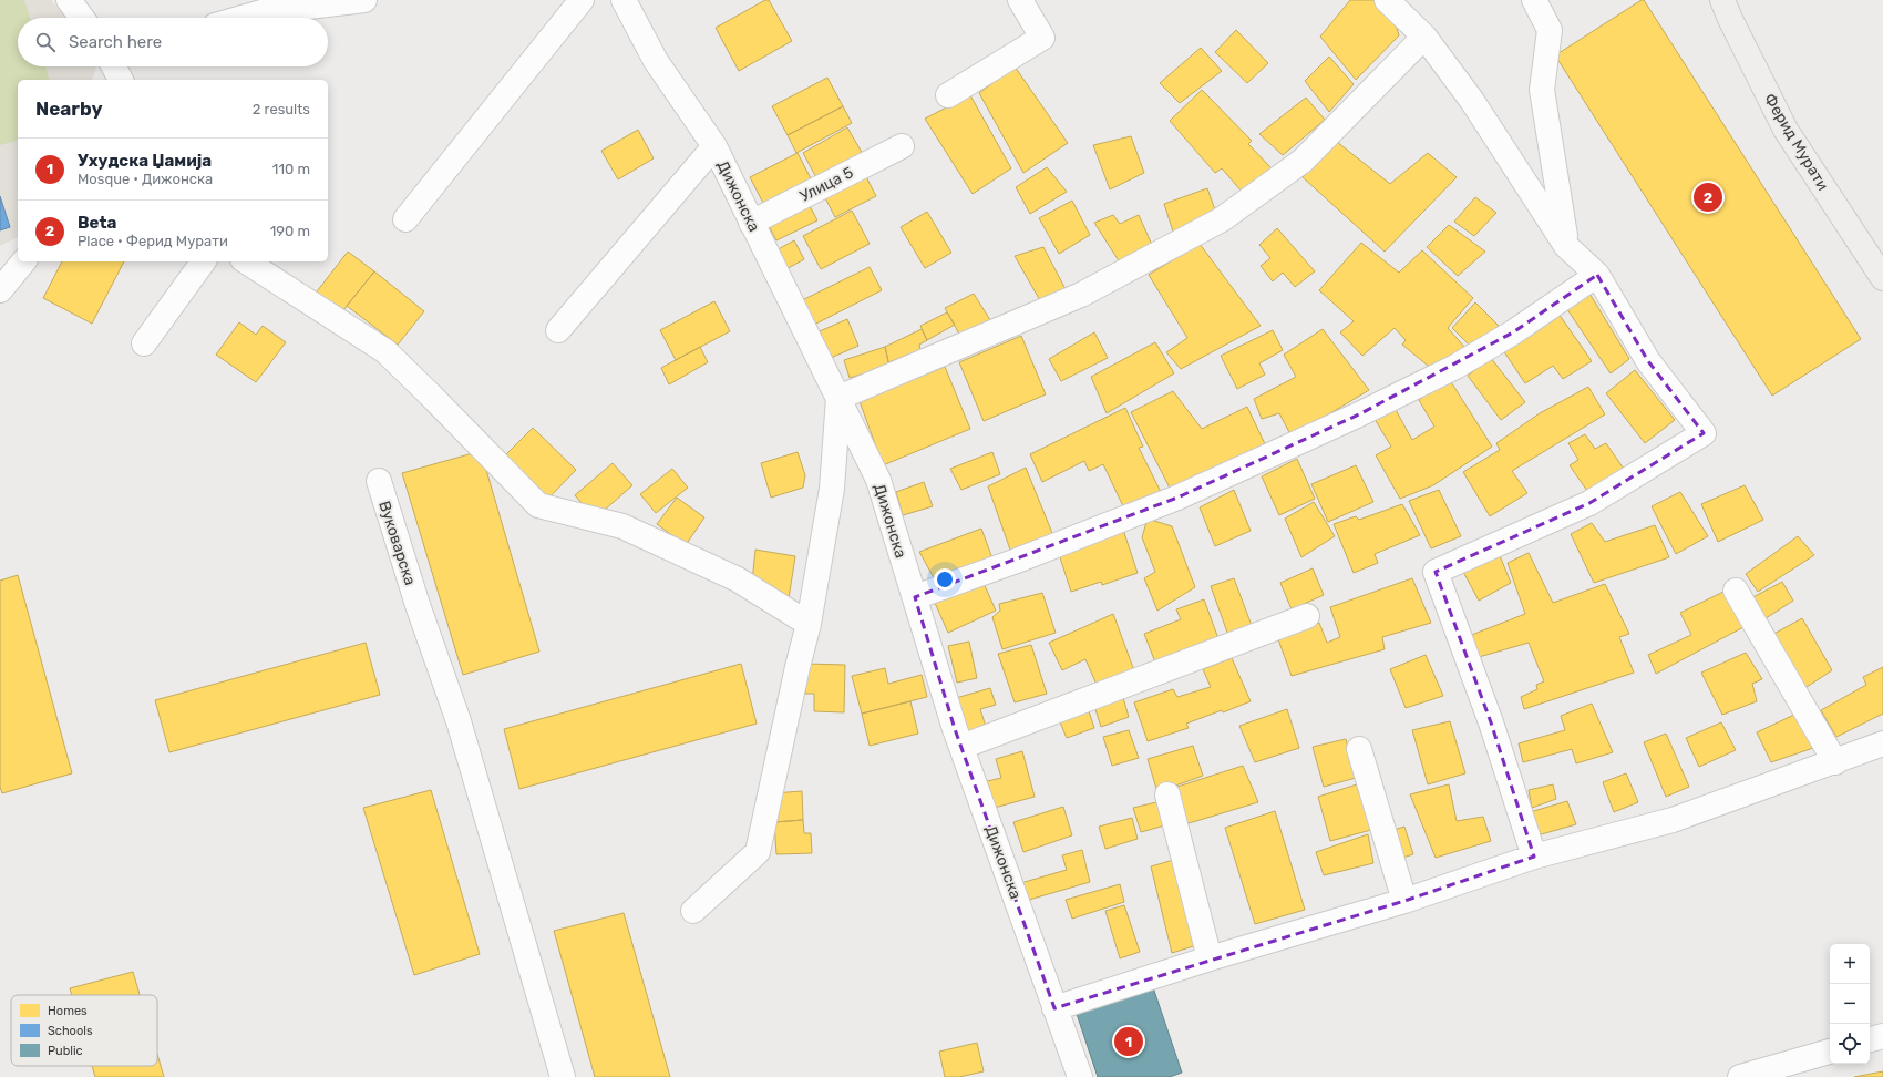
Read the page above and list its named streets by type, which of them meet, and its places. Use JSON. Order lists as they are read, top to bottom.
{
  "streets": {
    "street": [
      "Ферид Мурати",
      "Улица 5",
      "Дижонска",
      "Вуковарска"
    ]
  },
  "crossings": [
    ["Улица 5", "Дижонска"]
  ],
  "legend": ["Homes", "Schools", "Public"],
  "page": {
    "search": "Search here",
    "heading": ["Nearby", "2 results"],
    "list": [
      {
        "mark": "1",
        "name": "Ухудска Џамија",
        "note": "Mosque · Дижонска",
        "value": "110 m"
      },
      {
        "mark": "2",
        "name": "Beta",
        "note": "Place · Ферид Мурати",
        "value": "190 m"
      }
    ],
    "pins": ["2", "1"],
    "map_buttons": ["+", "−"]
  }
}
